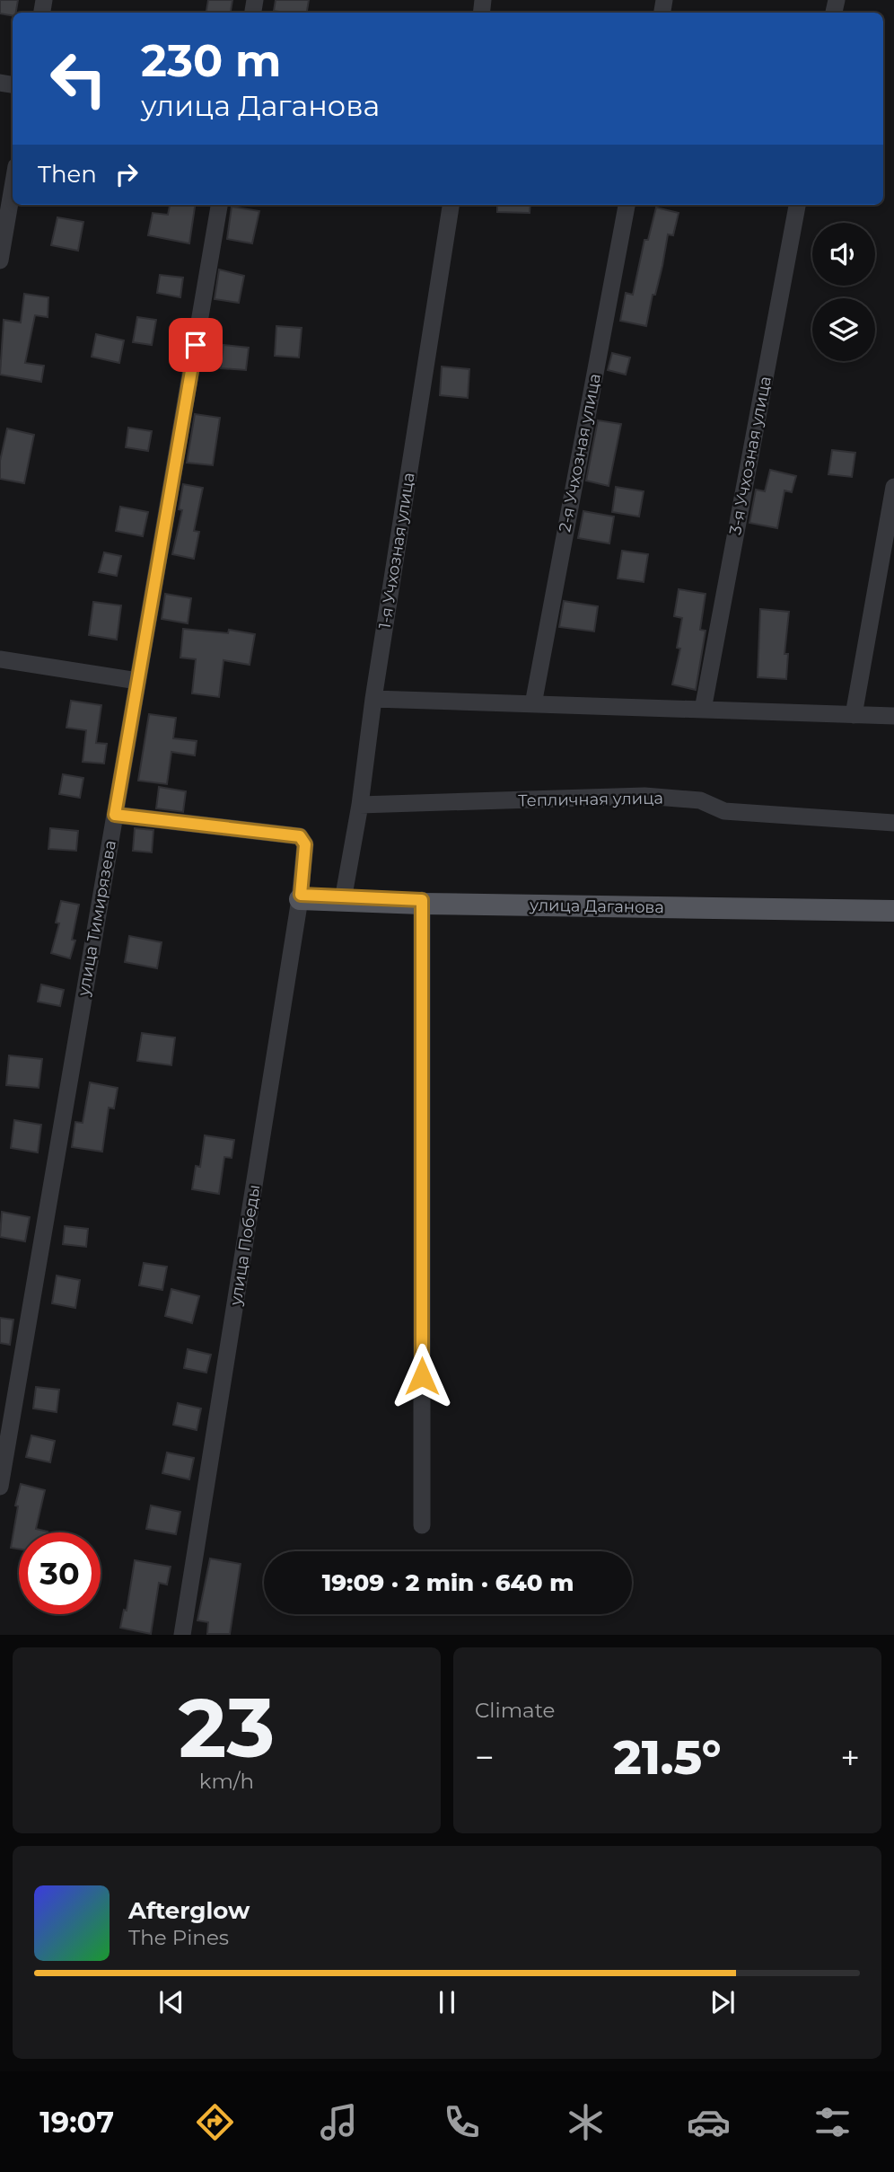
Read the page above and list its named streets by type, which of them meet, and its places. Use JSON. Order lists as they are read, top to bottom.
{
  "streets": {
    "main road": ["улица Даганова"],
    "street": [
      "2-я Учхозная улица",
      "3-я Учхозная улица",
      "1-я Учхозная улица",
      "Тепличная улица",
      "улица Тимирязева",
      "улица Победы"
    ]
  },
  "crossings": [
    ["1-я Учхозная улица", "Тепличная улица"],
    ["1-я Учхозная улица", "улица Даганова"],
    ["улица Даганова", "улица Победы"],
    ["улица Тимирязева", "улица Победы"]
  ],
  "page": {
    "turn": ["230 m", "улица Даганова"],
    "then": "Then",
    "limit": "30",
    "trip": "19:09 · 2 min · 640 m",
    "tile": [
      ["23", "km/h"],
      "Climate"
    ],
    "heat": ["−", "21.5°", "+"],
    "song": ["Afterglow", "The Pines"],
    "tabs": "19:07"
  }
}
